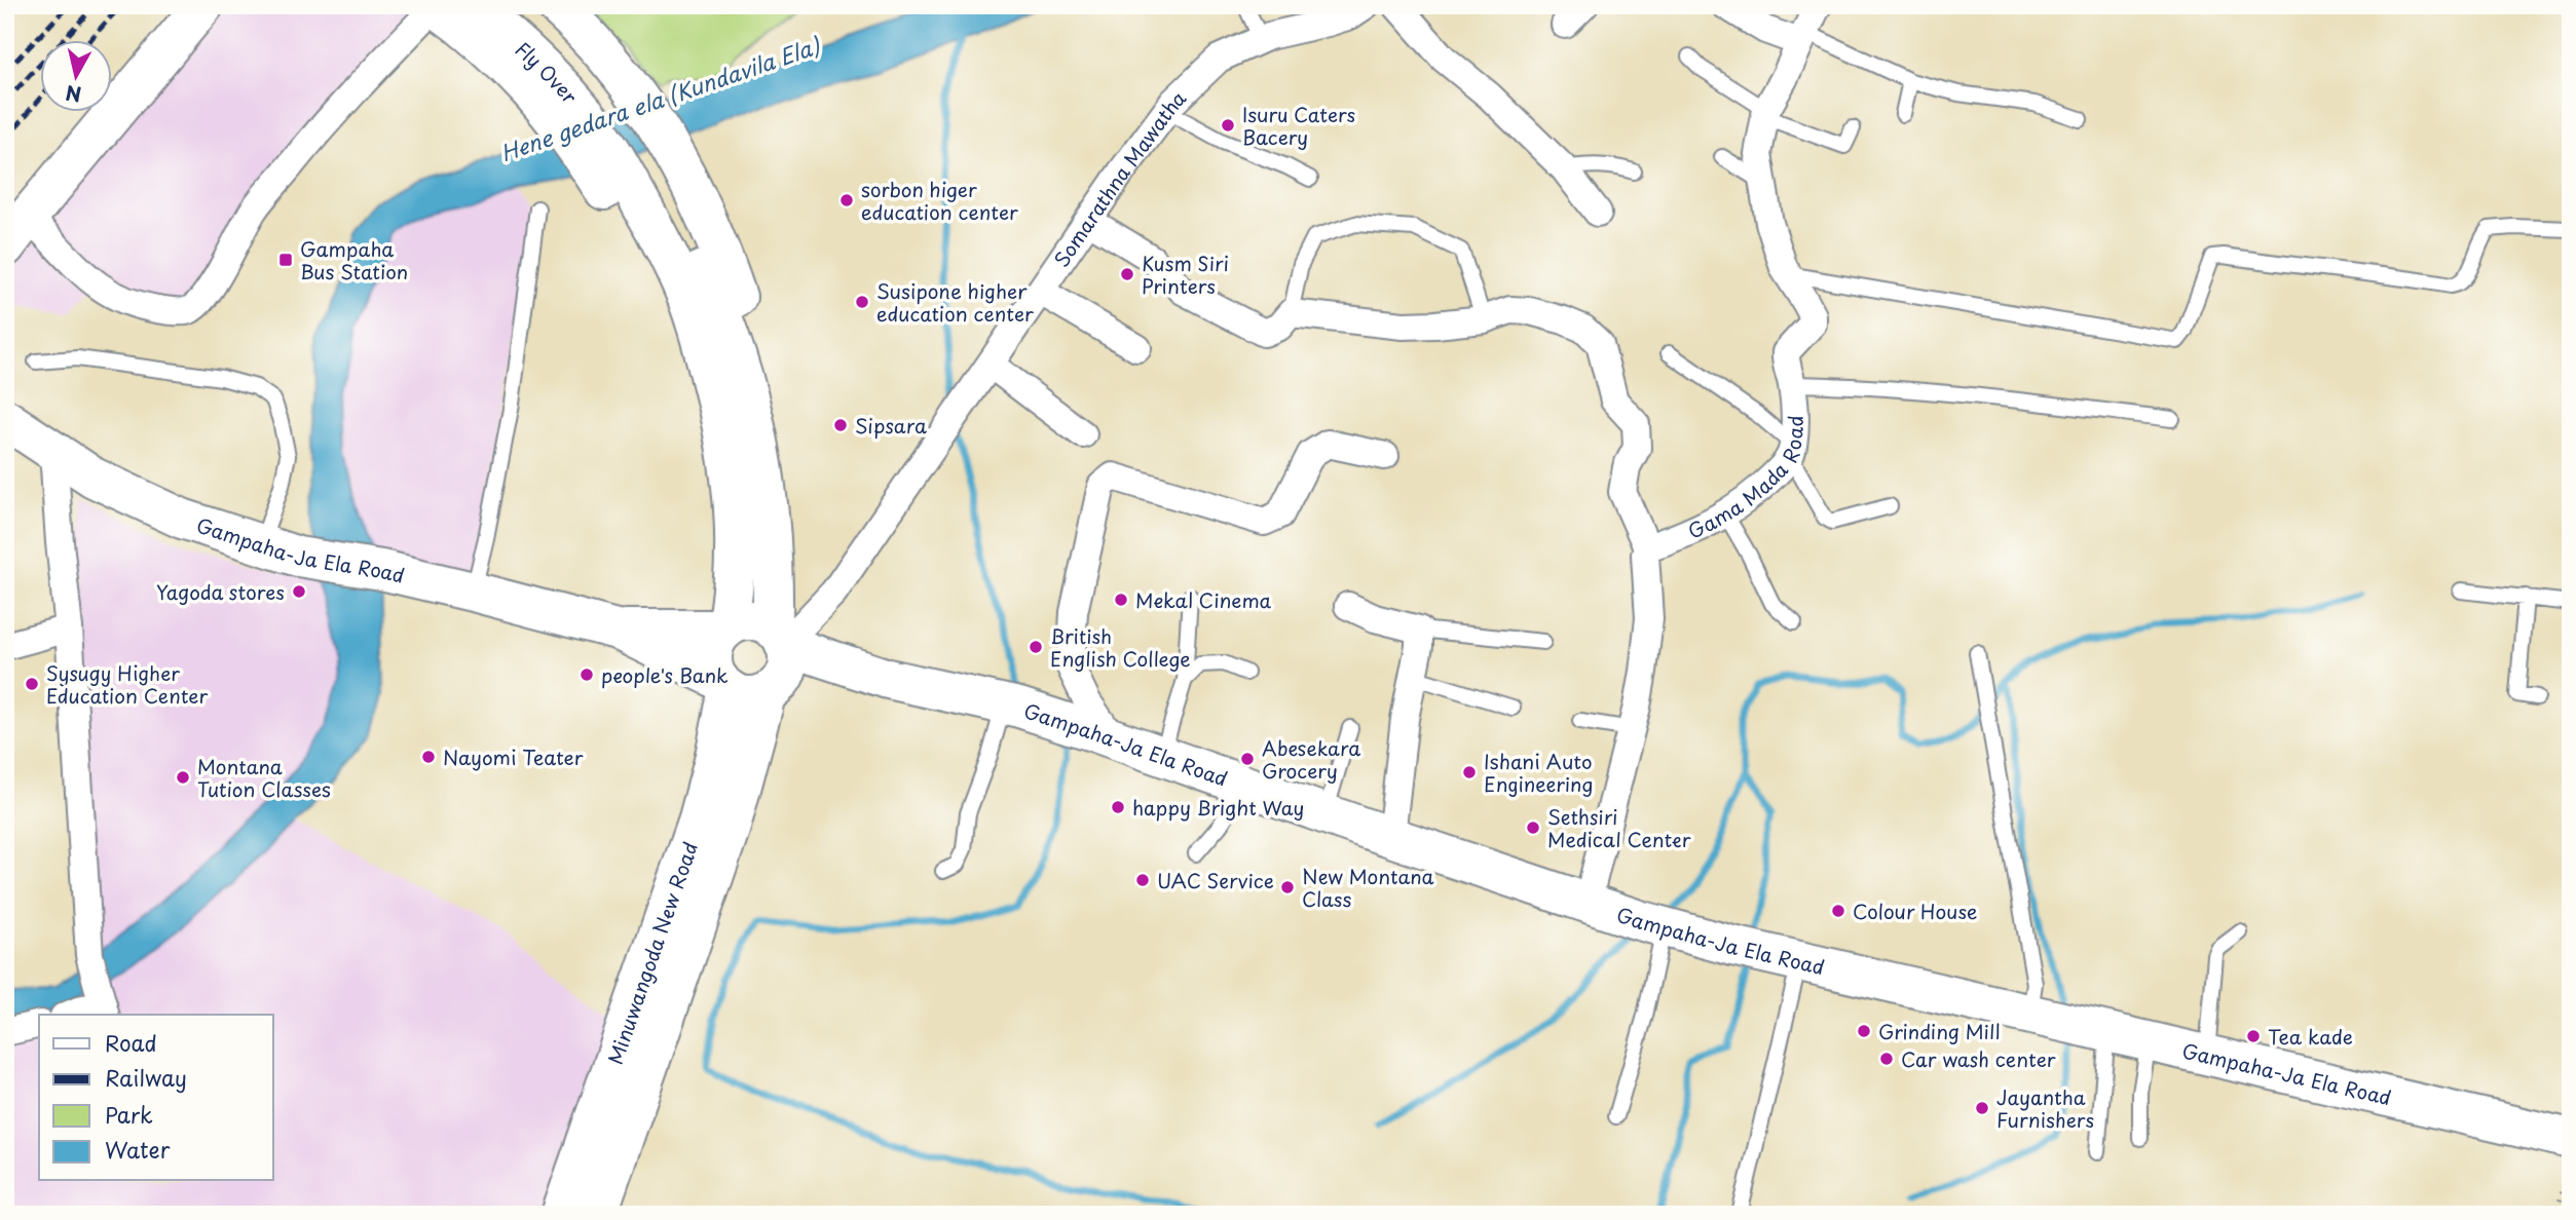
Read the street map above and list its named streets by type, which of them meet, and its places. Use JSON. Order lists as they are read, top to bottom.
{
  "streets": {
    "main road": ["Fly Over", "Gampaha-Ja Ela Road", "Minuwangoda New Road"],
    "street": ["Somarathna Mawatha", "Gama Mada Road"]
  },
  "crossings": [
    ["Somarathna Mawatha", "Gampaha-Ja Ela Road"],
    ["Somarathna Mawatha", "Minuwangoda New Road"],
    ["Gampaha-Ja Ela Road", "Minuwangoda New Road"]
  ],
  "water": ["Hene gedara ela (Kundavila Ela)"],
  "places": {
    "other": [
      "Isuru Caters Bacery",
      "sorbon higer education center",
      "Kusm Siri Printers",
      "Susipone higher education center",
      "Sipsara",
      "Yagoda stores",
      "Mekal Cinema",
      "British English College",
      "people's Bank",
      "Sysugy Higher Education Center",
      "Nayomi Teater",
      "Abesekara Grocery",
      "Ishani Auto Engineering",
      "Montana Tution Classes",
      "happy Bright Way",
      "Sethsiri Medical Center",
      "UAC Service",
      "New Montana Class",
      "Colour House",
      "Grinding Mill",
      "Tea kade",
      "Car wash center",
      "Jayantha Furnishers"
    ],
    "transit": ["Gampaha Bus Station"]
  },
  "legend": [
    "Road",
    "Railway",
    "Park",
    "Water"
  ],
  "north": "bottom"
}
